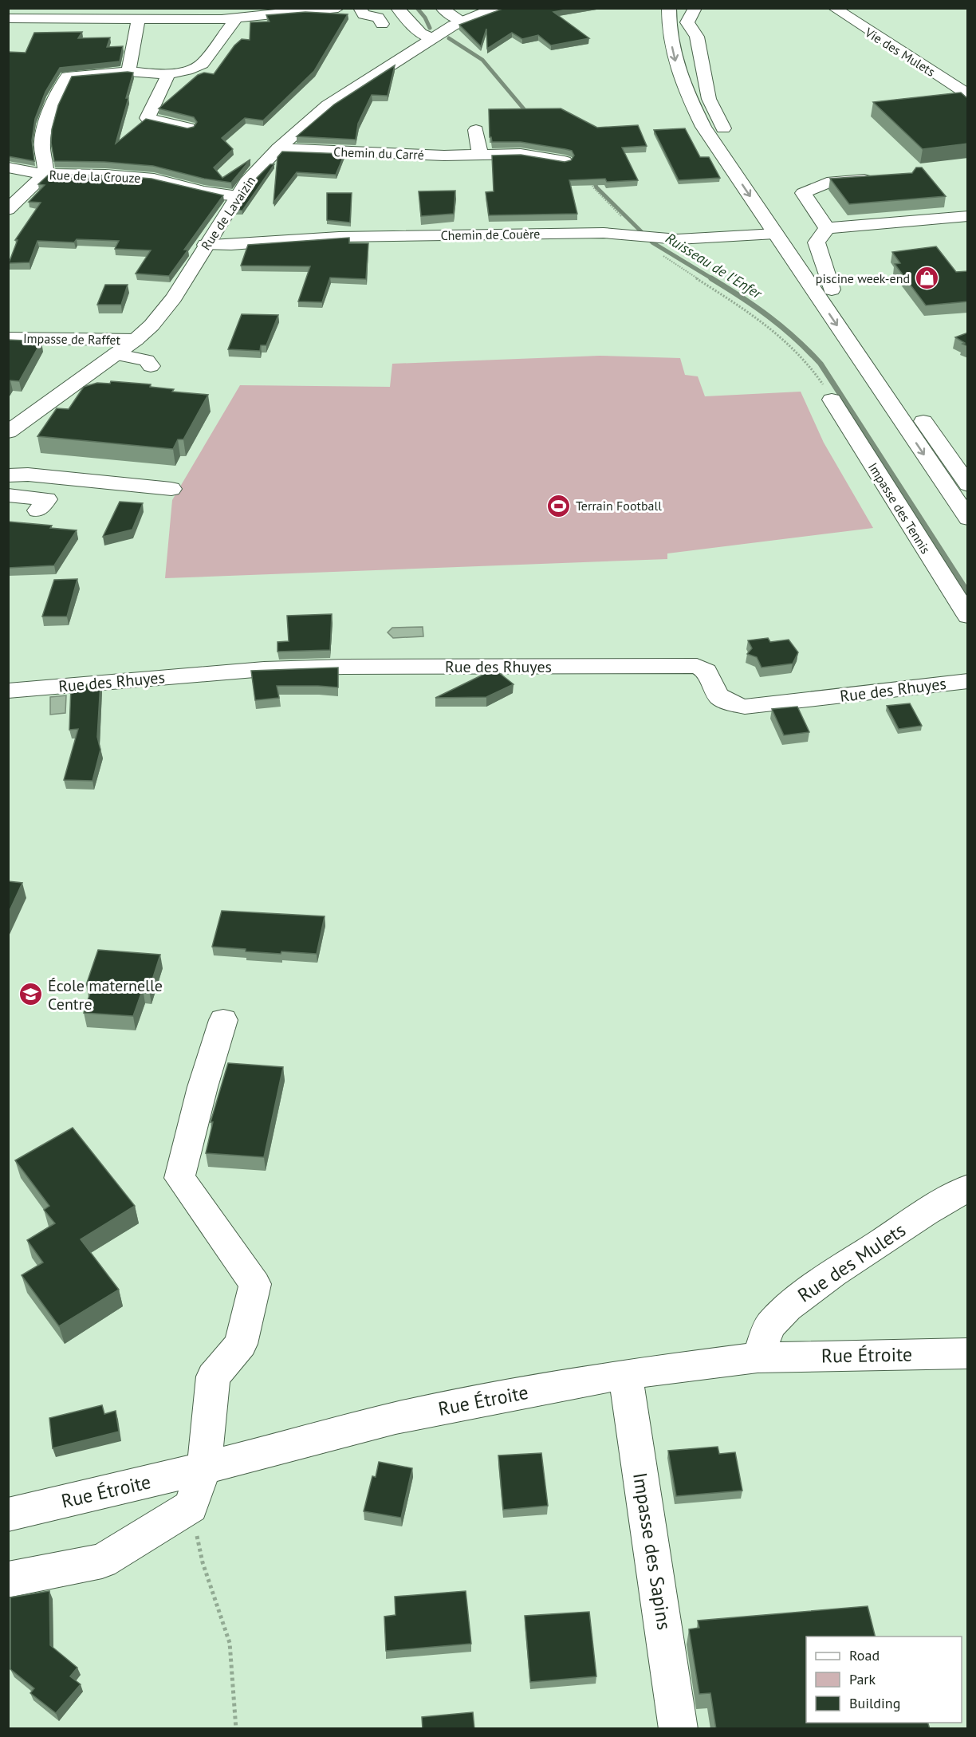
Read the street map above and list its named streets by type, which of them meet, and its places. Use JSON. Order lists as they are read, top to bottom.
{
  "streets": {
    "street": [
      "Vie des Mulets",
      "Chemin du Carré",
      "Rue de la Crouze",
      "Rue de Lavaizin",
      "Chemin de Couère",
      "Impasse de Raffet",
      "Impasse des Tennis",
      "Rue des Rhuyes",
      "Rue des Mulets",
      "Rue Étroite",
      "Impasse des Sapins"
    ]
  },
  "crossings": [
    ["Chemin du Carré", "Rue de Lavaizin"],
    ["Rue de la Crouze", "Rue de Lavaizin"],
    ["Rue de Lavaizin", "Chemin de Couère"],
    ["Rue de Lavaizin", "Impasse de Raffet"],
    ["Rue des Mulets", "Rue Étroite"],
    ["Rue Étroite", "Impasse des Sapins"]
  ],
  "water": ["Ruisseau de l'Enfer"],
  "places": {
    "shop": ["piscine week-end"],
    "sports": ["Terrain Football"],
    "school or university": ["École maternelle Centre"]
  },
  "legend": ["Road", "Park", "Building"]
}
